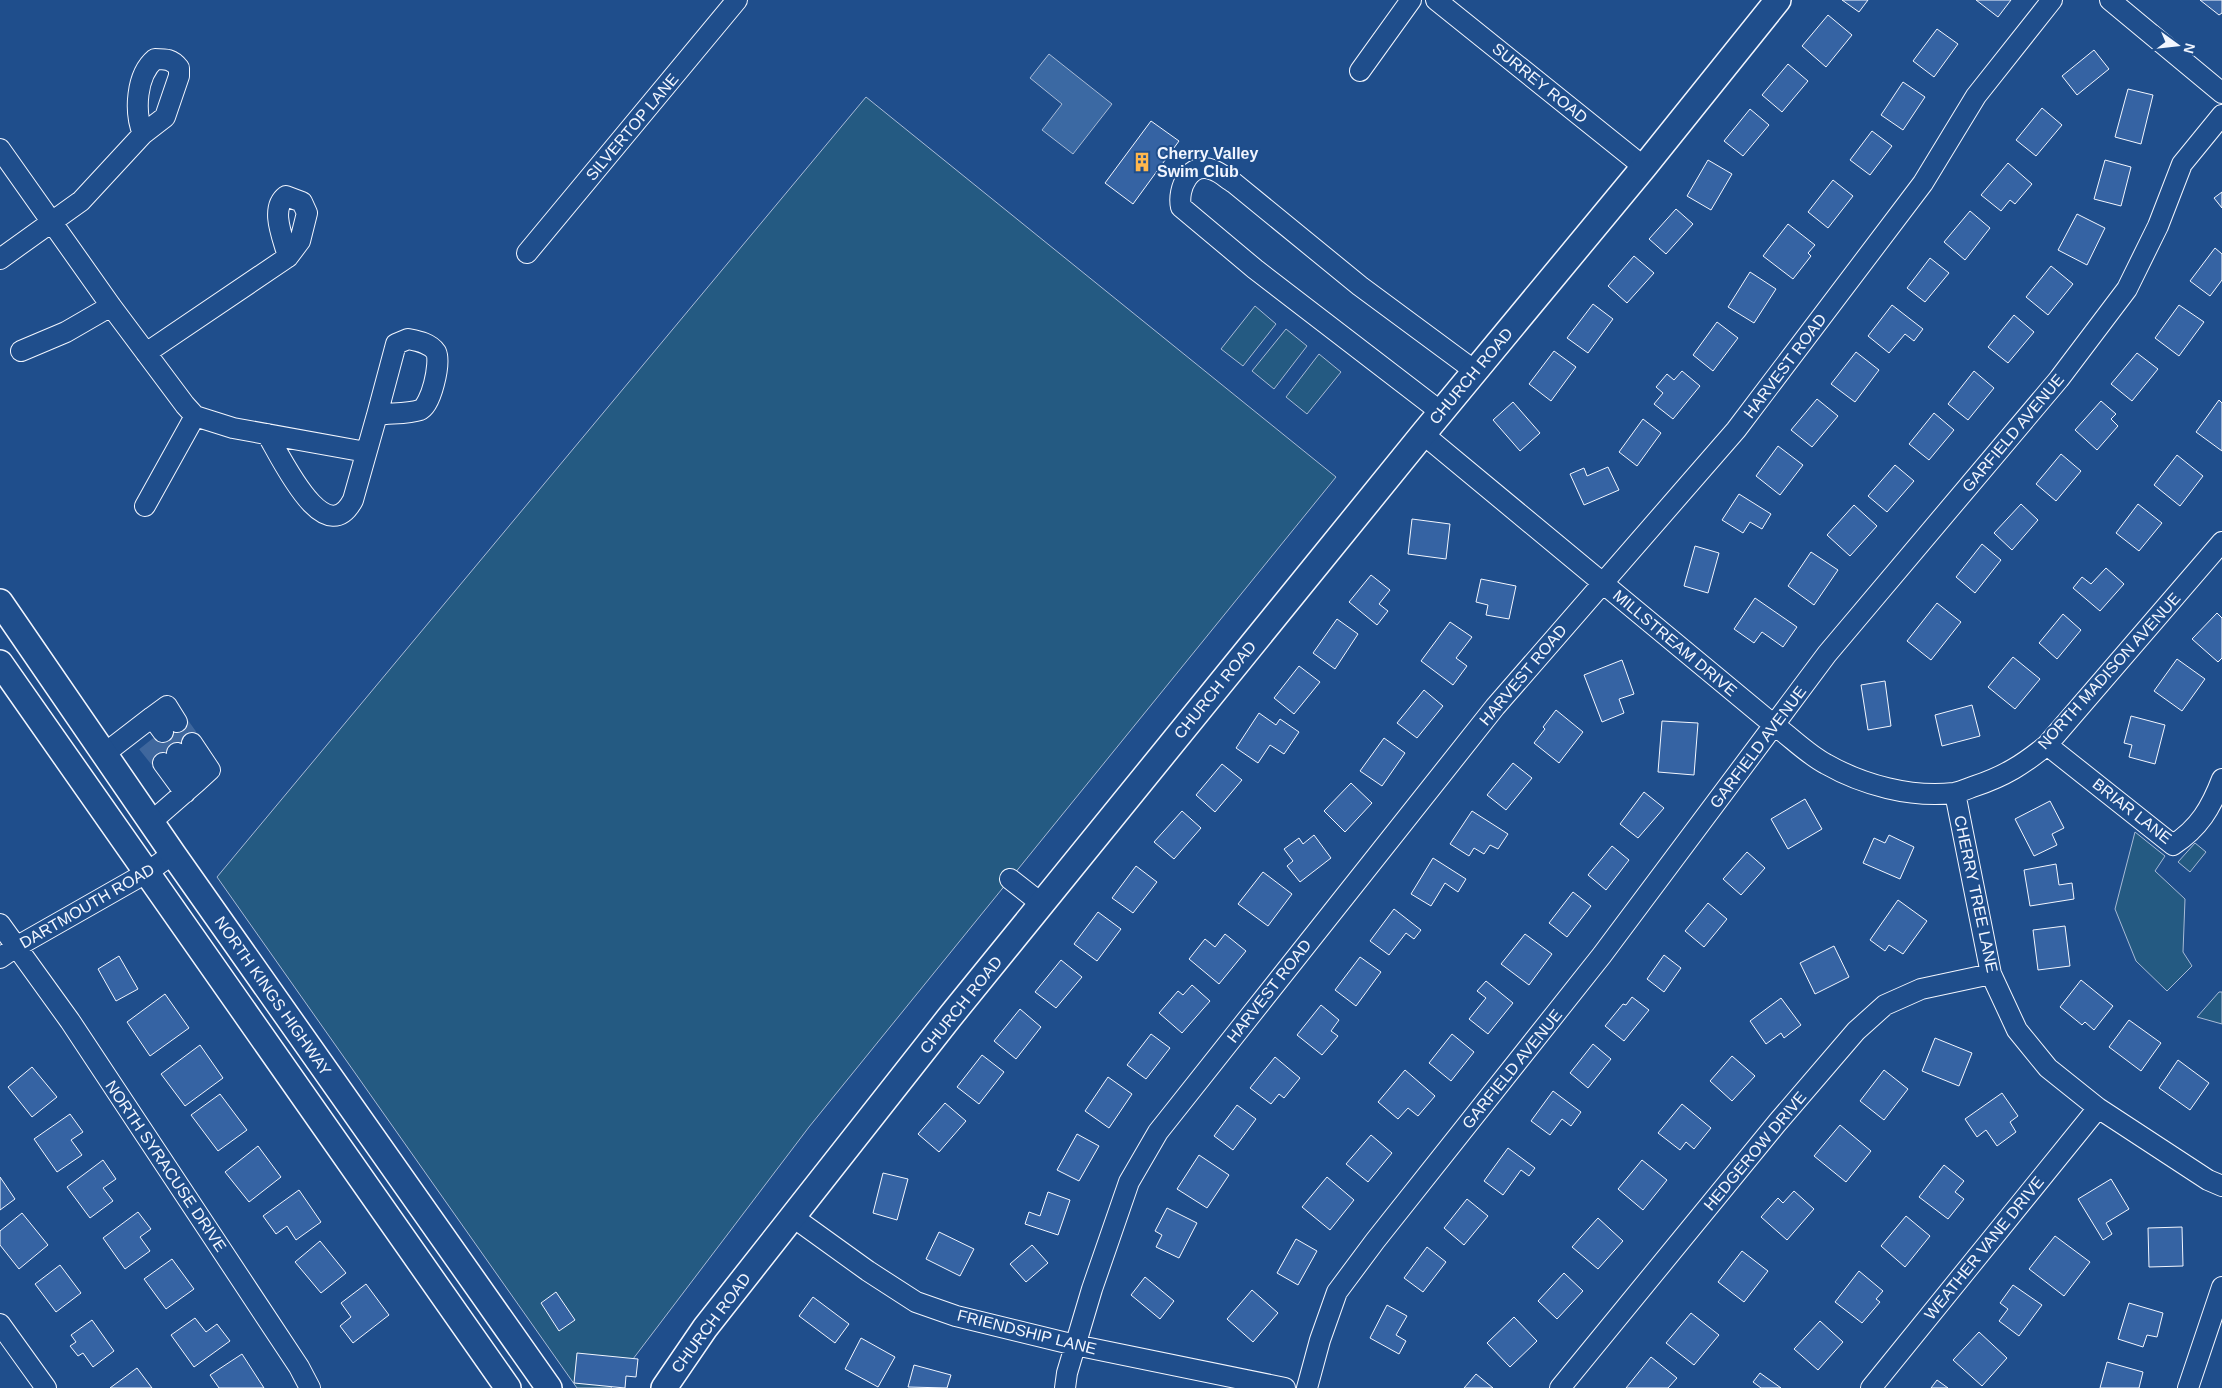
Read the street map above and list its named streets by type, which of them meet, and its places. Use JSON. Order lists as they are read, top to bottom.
{
  "streets": {
    "main road": ["CHURCH ROAD", "NORTH KINGS HIGHWAY"],
    "street": [
      "SURREY ROAD",
      "SILVERTOP LANE",
      "HARVEST ROAD",
      "GARFIELD AVENUE",
      "MILLSTREAM DRIVE",
      "NORTH MADISON AVENUE",
      "BRIAR LANE",
      "CHERRY TREE LANE",
      "DARTMOUTH ROAD",
      "HEDGEROW DRIVE",
      "NORTH SYRACUSE DRIVE",
      "WEATHER VANE DRIVE",
      "FRIENDSHIP LANE"
    ]
  },
  "crossings": [
    ["SURREY ROAD", "CHURCH ROAD"],
    ["HARVEST ROAD", "MILLSTREAM DRIVE"],
    ["HARVEST ROAD", "FRIENDSHIP LANE"],
    ["CHURCH ROAD", "MILLSTREAM DRIVE"],
    ["CHURCH ROAD", "FRIENDSHIP LANE"],
    ["GARFIELD AVENUE", "MILLSTREAM DRIVE"],
    ["MILLSTREAM DRIVE", "NORTH MADISON AVENUE"],
    ["MILLSTREAM DRIVE", "CHERRY TREE LANE"],
    ["NORTH MADISON AVENUE", "BRIAR LANE"],
    ["NORTH MADISON AVENUE", "CHERRY TREE LANE"],
    ["CHERRY TREE LANE", "HEDGEROW DRIVE"],
    ["CHERRY TREE LANE", "WEATHER VANE DRIVE"],
    ["DARTMOUTH ROAD", "NORTH KINGS HIGHWAY"],
    ["DARTMOUTH ROAD", "NORTH SYRACUSE DRIVE"]
  ],
  "places": {
    "building": ["Cherry Valley Swim Club"]
  },
  "north": "right"
}
